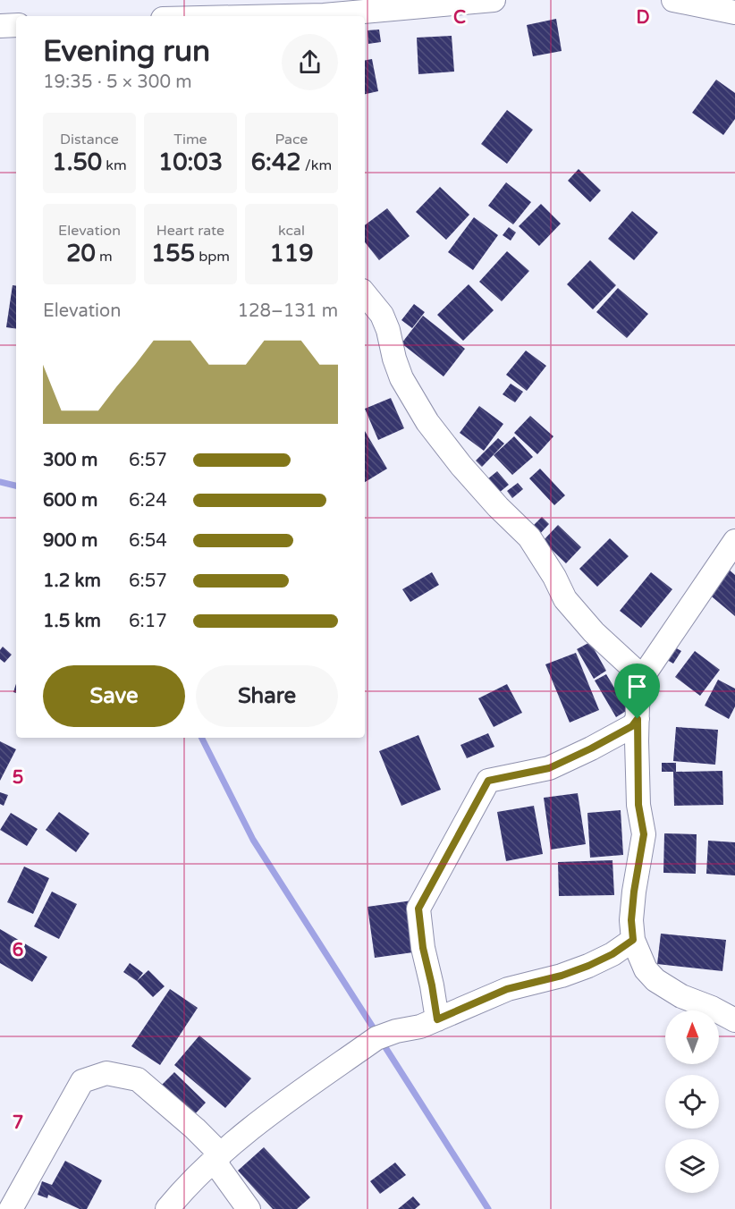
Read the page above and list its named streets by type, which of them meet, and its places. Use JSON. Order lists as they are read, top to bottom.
{
  "north": "top",
  "page": {
    "heading": ["Evening run", "19:35 · 5 × 300 m"],
    "stats": [
      ["Distance", "1.50 km"],
      ["Time", "10:03"],
      ["Pace", "6:42 /km"],
      ["Elevation", "20 m"],
      ["Heart rate", "155 bpm"],
      ["kcal", "119"]
    ],
    "chart": ["Elevation", "128–131 m"],
    "list": [
      {
        "name": "300 m",
        "note": "6:57"
      },
      {
        "name": "600 m",
        "note": "6:24"
      },
      {
        "name": "900 m",
        "note": "6:54"
      },
      {
        "name": "1.2 km",
        "note": "6:57"
      },
      {
        "name": "1.5 km",
        "note": "6:17"
      }
    ],
    "buttons": ["Save", "Share"]
  },
  "grid": {
    "columns": ["C", "D"],
    "rows": ["5", "6", "7"]
  }
}
